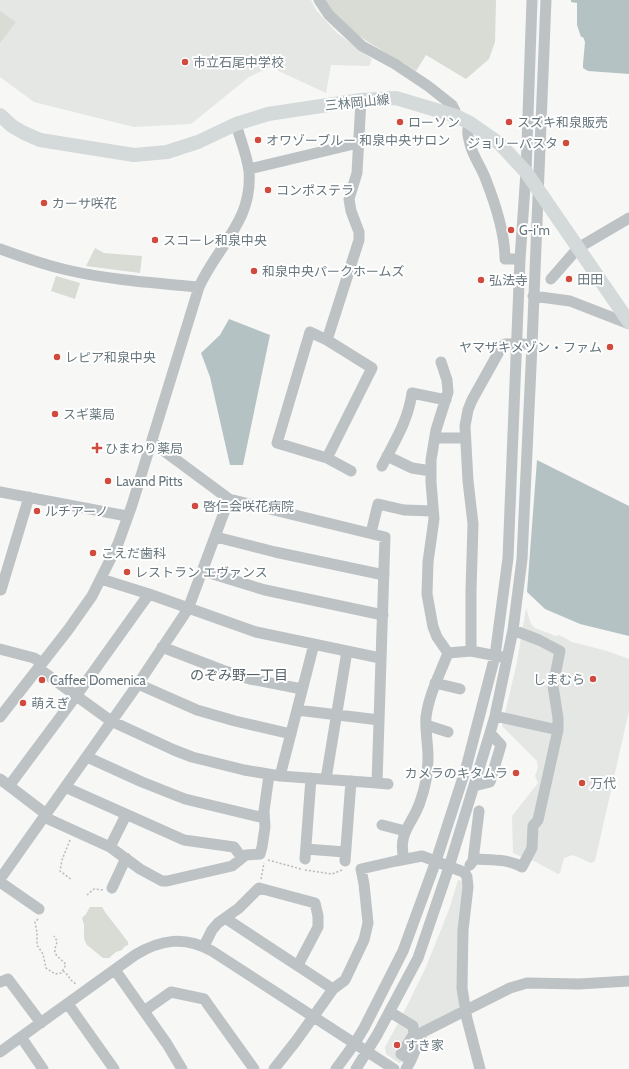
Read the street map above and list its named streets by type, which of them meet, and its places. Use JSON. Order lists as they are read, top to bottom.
{
  "streets": {
    "main road": ["三林岡山線"]
  },
  "districts": ["のぞみ野一丁目"],
  "places": {
    "other": [
      "市立石尾中学校",
      "ローソン",
      "スズキ和泉販売",
      "オワゾーブルー 和泉中央サロン",
      "ジョリーパスタ",
      "コンポステラ",
      "カーサ咲花",
      "G-i'm",
      "スコーレ和泉中央",
      "和泉中央パークホームズ",
      "田田",
      "弘法寺",
      "ヤマザキメゾン・ファム",
      "レピア和泉中央",
      "スギ薬局",
      "Lavand Pitts",
      "啓仁会咲花病院",
      "ルチアーノ",
      "こえだ歯科",
      "レストラン エヴァンス",
      "しまむら",
      "Caffee Domenica",
      "萌えぎ",
      "カメラのキタムラ",
      "万代",
      "すき家"
    ],
    "health": ["ひまわり薬局"]
  }
}
